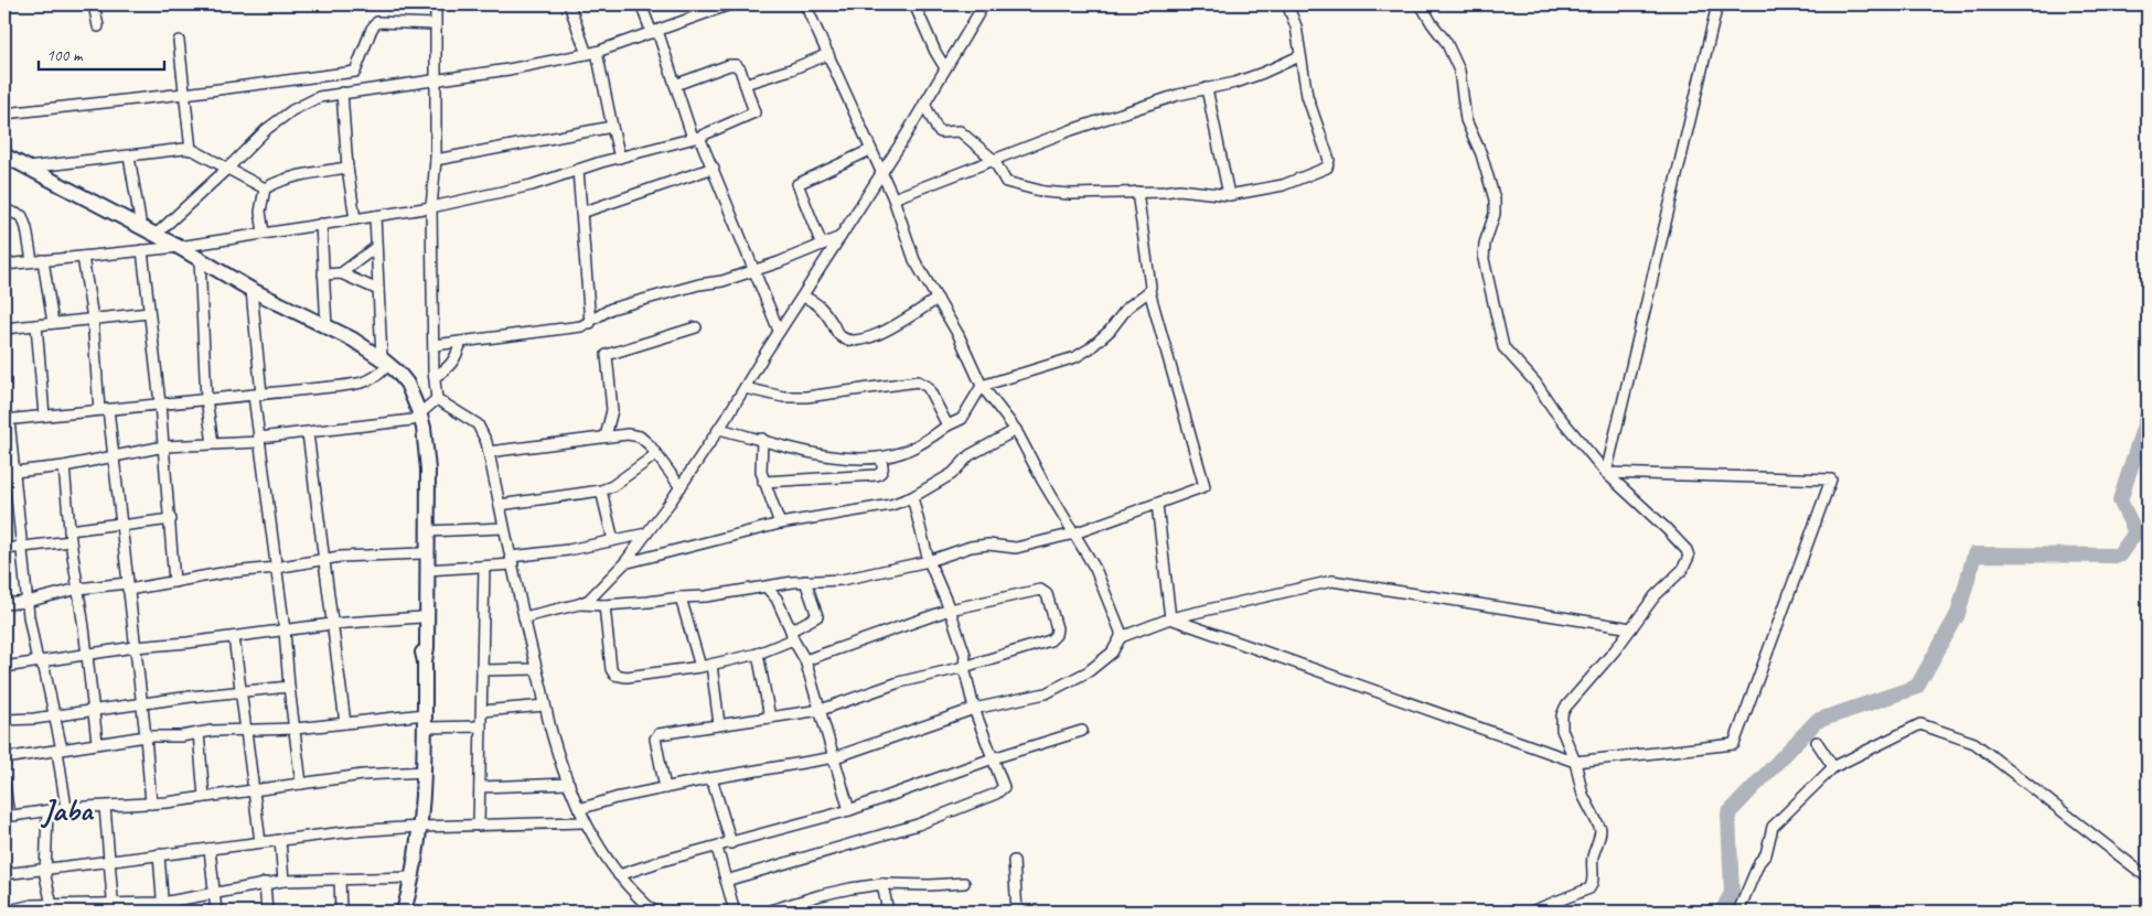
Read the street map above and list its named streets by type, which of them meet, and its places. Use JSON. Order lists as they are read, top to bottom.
{
  "districts": ["Jaba"],
  "scale_bar": "100 m"
}
